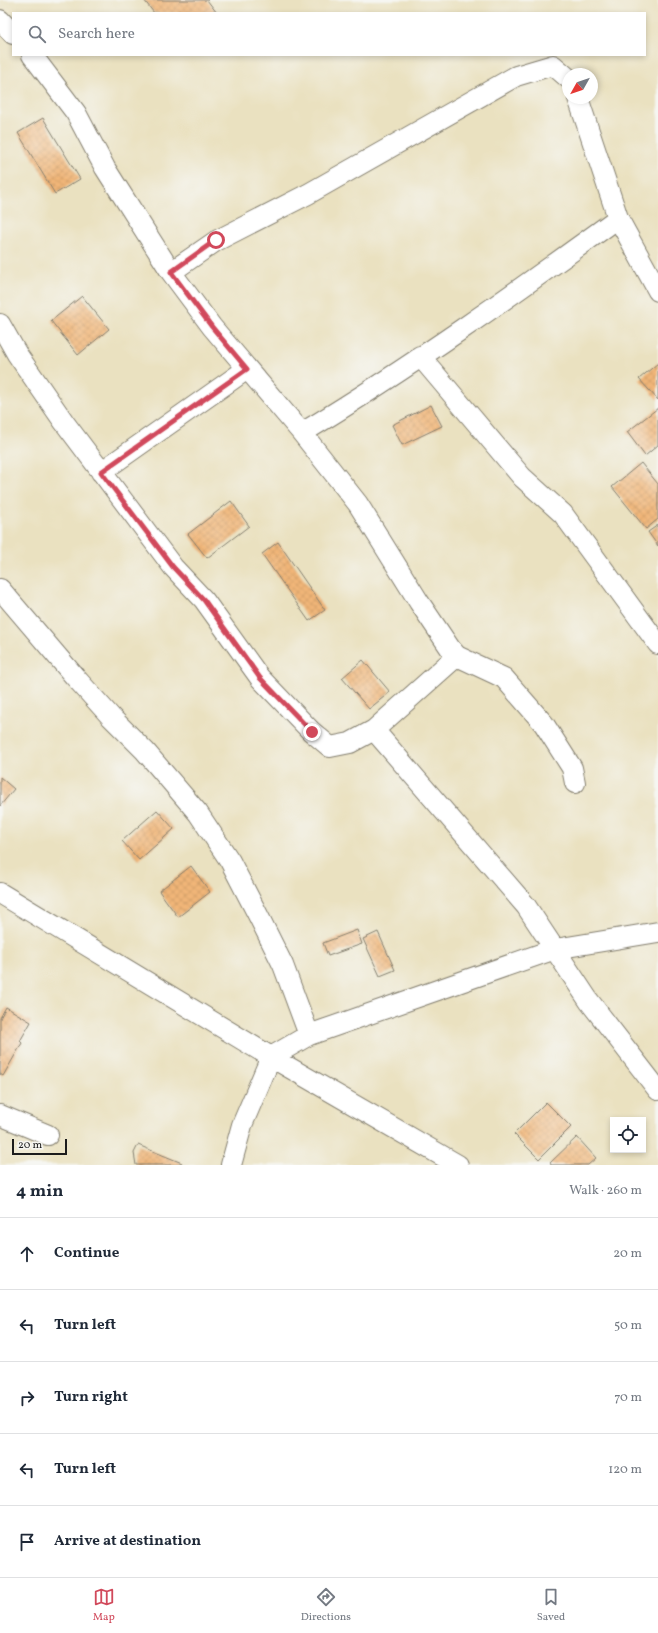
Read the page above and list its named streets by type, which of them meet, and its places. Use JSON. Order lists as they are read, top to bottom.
{
  "scale_bar": "20 m",
  "north": "bottom left",
  "page": {
    "search": "Search here",
    "scale": "20 m",
    "heading": ["4 min", "Walk · 260 m"],
    "list": [
      ["Continue", "20 m"],
      ["Turn left", "50 m"],
      ["Turn right", "70 m"],
      ["Turn left", "120 m"],
      "Arrive at destination"
    ],
    "nav": ["Map", "Directions", "Saved"]
  }
}
